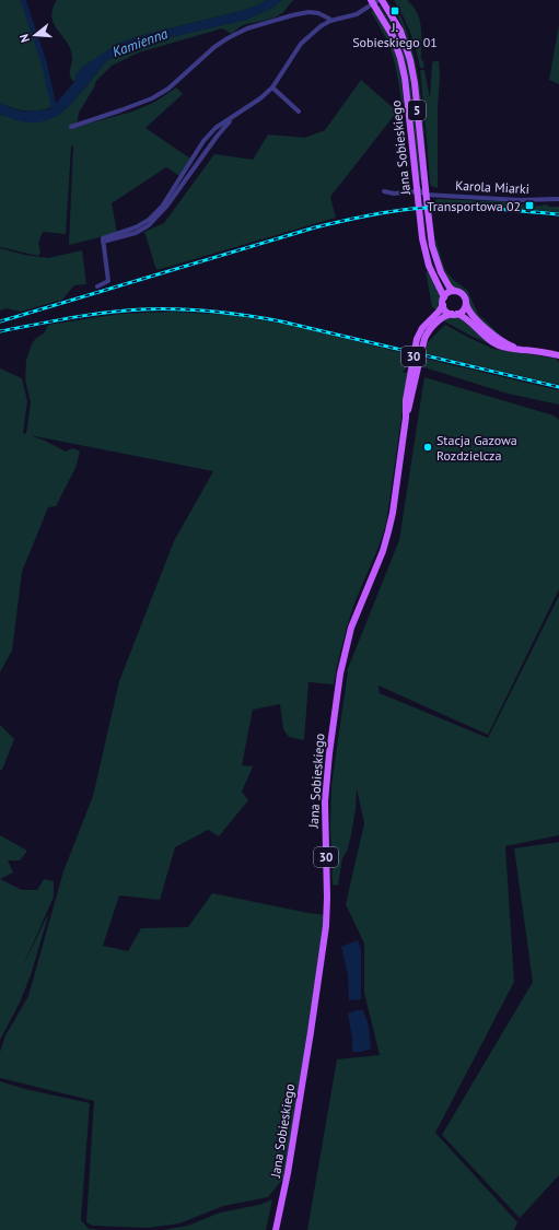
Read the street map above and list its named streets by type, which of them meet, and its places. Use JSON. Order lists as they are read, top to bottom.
{
  "streets": {
    "main road": ["5", "Jana Sobieskiego", "30"],
    "street": ["Karola Miarki"]
  },
  "crossings": [
    ["5", "Jana Sobieskiego"],
    ["Jana Sobieskiego", "Karola Miarki"]
  ],
  "water": ["Kamienna"],
  "places": {
    "transit": ["J. Sobieskiego 01", "Transportowa 02"],
    "other": ["Stacja Gazowa Rozdzielcza"]
  },
  "north": "left"
}
